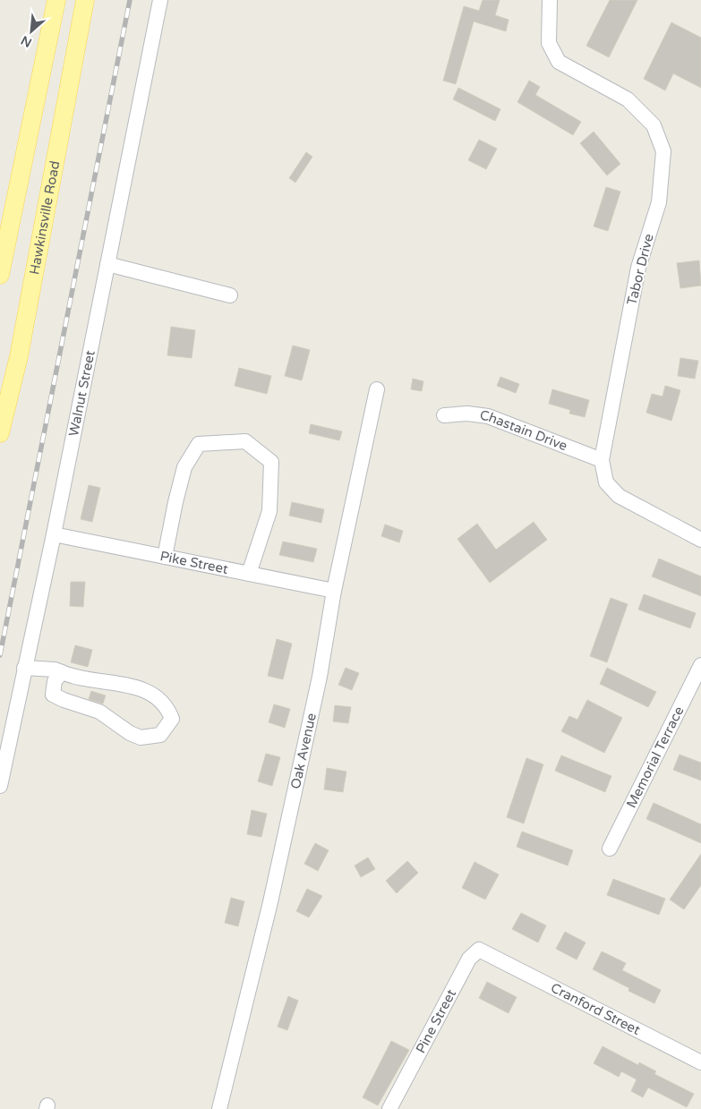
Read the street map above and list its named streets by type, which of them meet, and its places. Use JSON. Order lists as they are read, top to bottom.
{
  "streets": {
    "main road": ["Hawkinsville Road"],
    "street": [
      "Tabor Drive",
      "Walnut Street",
      "Chastain Drive",
      "Pike Street",
      "Oak Avenue",
      "Memorial Terrace",
      "Cranford Street",
      "Pine Street"
    ]
  },
  "crossings": [
    ["Tabor Drive", "Chastain Drive"],
    ["Walnut Street", "Pike Street"],
    ["Pike Street", "Oak Avenue"],
    ["Cranford Street", "Pine Street"]
  ],
  "north": "bottom left"
}
